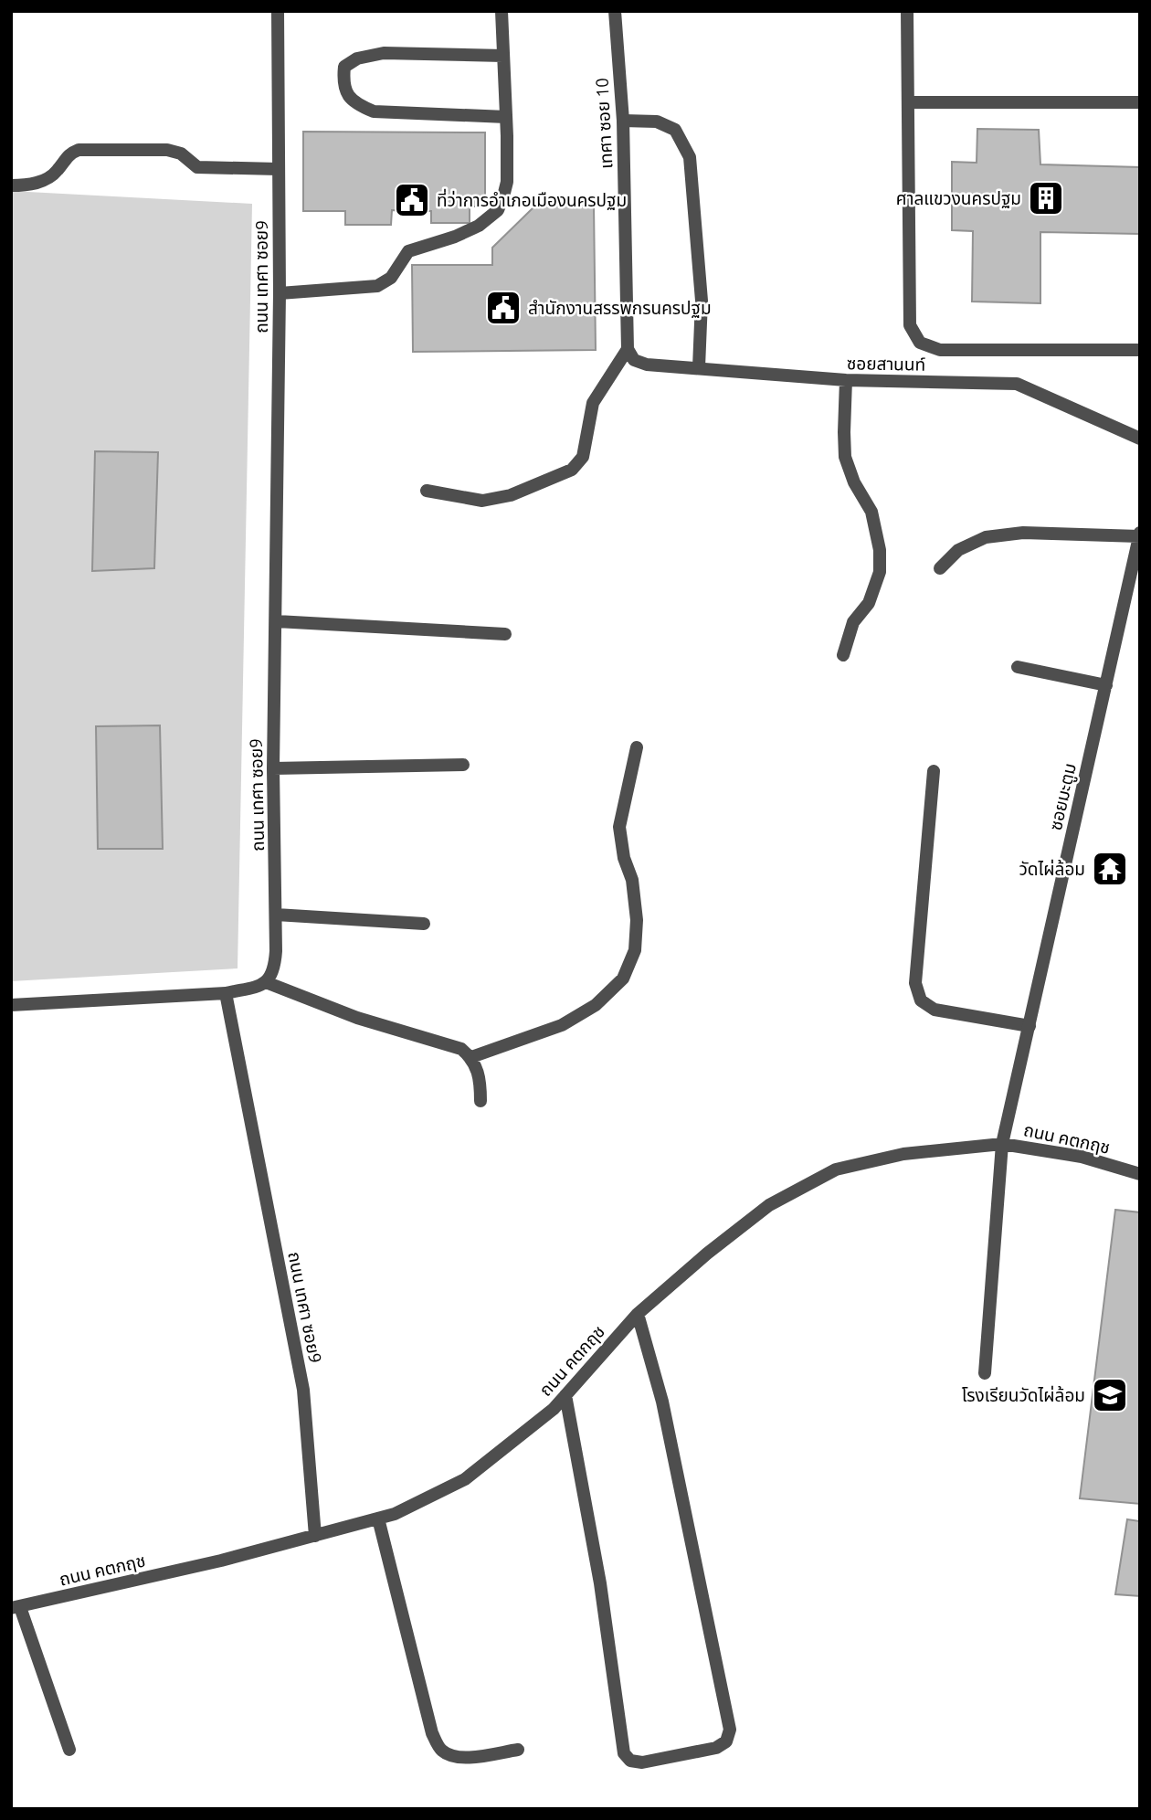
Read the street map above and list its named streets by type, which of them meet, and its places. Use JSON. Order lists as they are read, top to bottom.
{
  "streets": {
    "street": [
      "เทศา ซอย 10",
      "ถนน เทศา ซอย9",
      "ซอยสานนท์",
      "ซอยมะตูม",
      "ถนน คตกฤช"
    ]
  },
  "crossings": [
    ["เทศา ซอย 10", "ซอยสานนท์"],
    ["ถนน เทศา ซอย9", "ถนน คตกฤช"],
    ["ซอยมะตูม", "ถนน คตกฤช"]
  ],
  "places": {
    "building": ["ศาลแขวงนครปฐม"],
    "public building": ["ที่ว่าการอำเภอเมืองนครปฐม", "สำนักงานสรรพกรนครปฐม"],
    "temple": ["วัดไผ่ล้อม"],
    "school or university": ["โรงเรียนวัดไผ่ล้อม"]
  }
}
